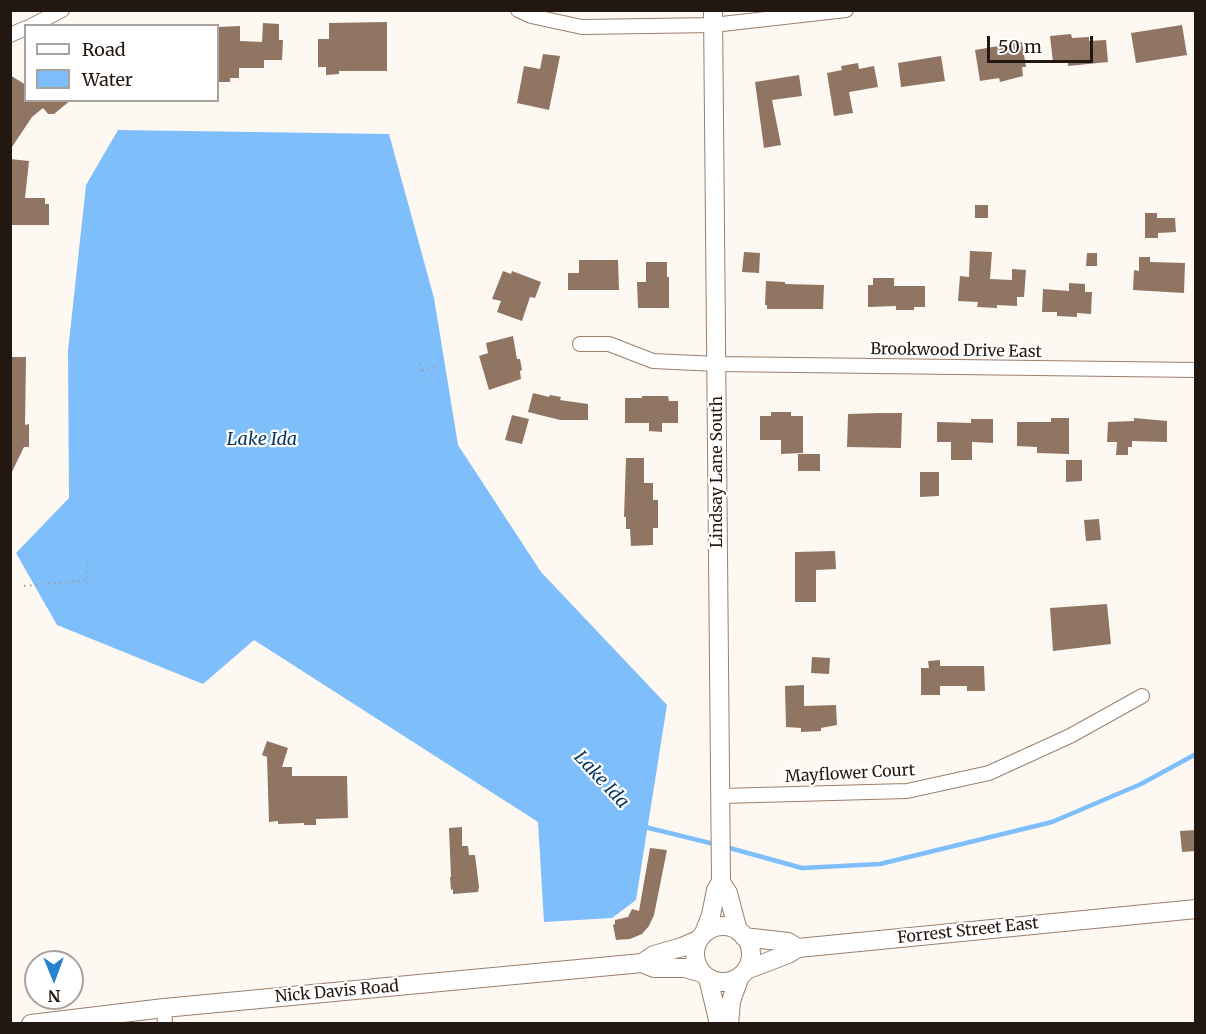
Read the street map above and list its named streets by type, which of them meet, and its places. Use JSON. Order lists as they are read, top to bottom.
{
  "streets": {
    "street": [
      "Brookwood Drive East",
      "Lindsay Lane South",
      "Mayflower Court",
      "Forrest Street East",
      "Nick Davis Road"
    ]
  },
  "crossings": [
    ["Brookwood Drive East", "Lindsay Lane South"],
    ["Lindsay Lane South", "Mayflower Court"],
    ["Lindsay Lane South", "Forrest Street East"],
    ["Lindsay Lane South", "Nick Davis Road"],
    ["Forrest Street East", "Nick Davis Road"]
  ],
  "water": ["Lake Ida"],
  "legend": ["Road", "Water"],
  "scale_bar": "50 m",
  "north": "bottom"
}
